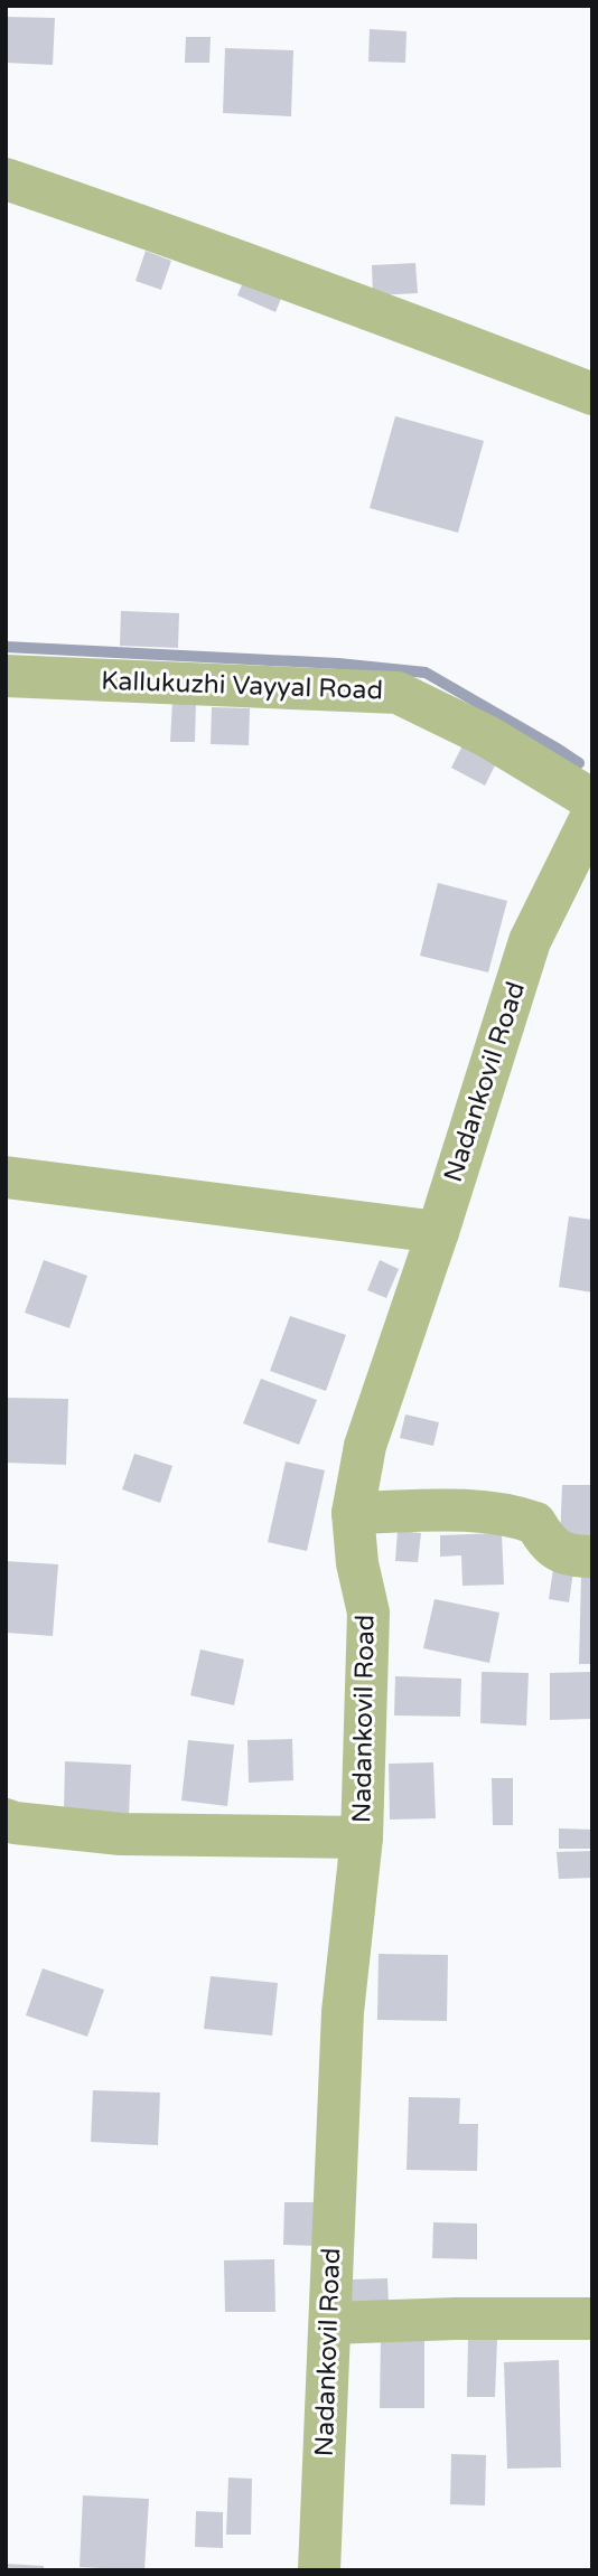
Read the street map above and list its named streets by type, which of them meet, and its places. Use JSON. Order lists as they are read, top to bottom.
{
  "streets": {
    "street": ["Kallukuzhi Vayyal Road", "Nadankovil Road"]
  }
}
